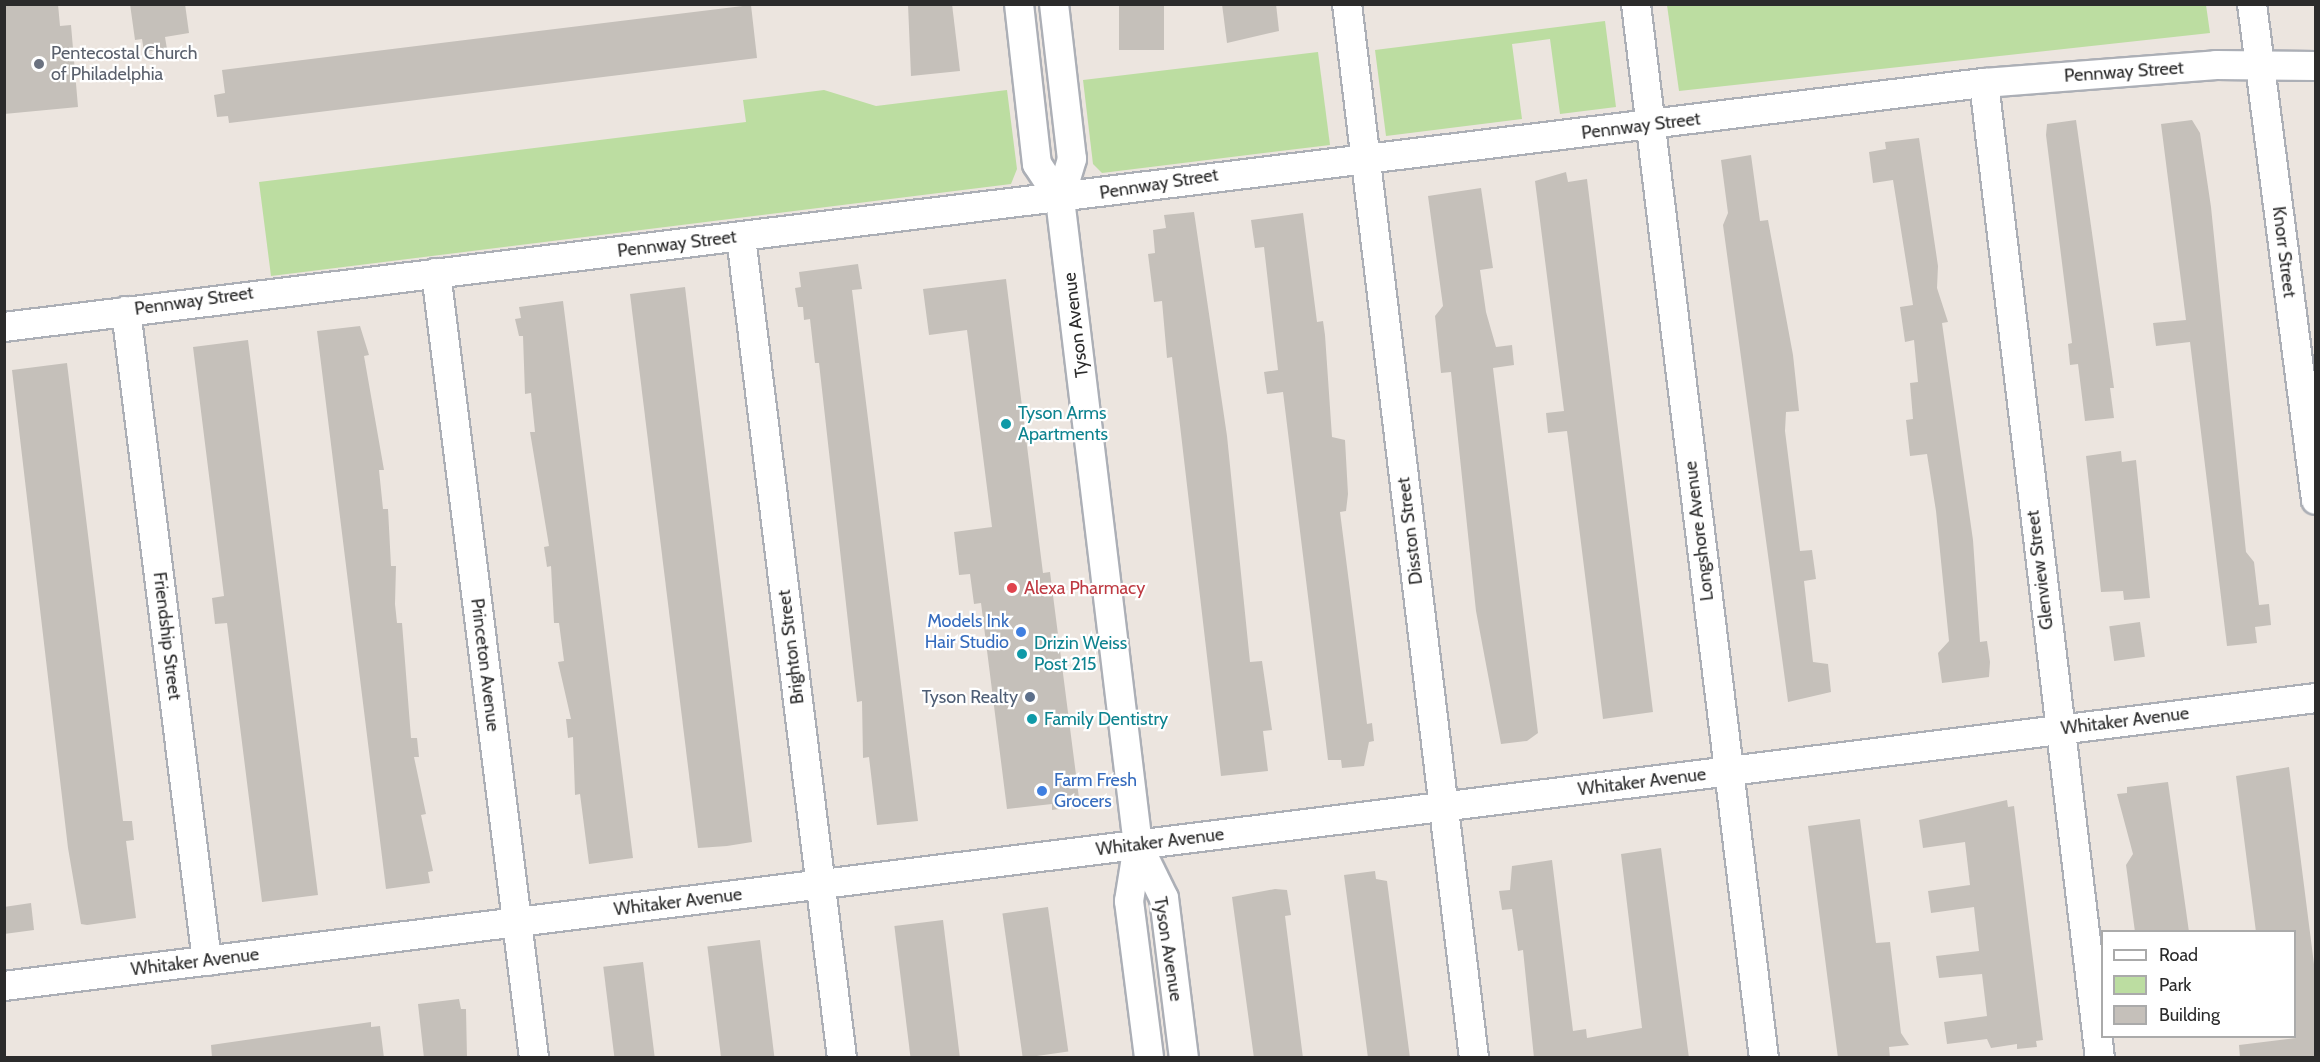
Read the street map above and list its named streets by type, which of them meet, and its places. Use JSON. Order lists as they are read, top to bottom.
{
  "streets": {
    "street": [
      "Pennway Street",
      "Knorr Street",
      "Tyson Avenue",
      "Disston Street",
      "Longshore Avenue",
      "Glenview Street",
      "Friendship Street",
      "Brighton Street",
      "Princeton Avenue",
      "Whitaker Avenue"
    ]
  },
  "crossings": [
    ["Pennway Street", "Knorr Street"],
    ["Pennway Street", "Tyson Avenue"],
    ["Pennway Street", "Disston Street"],
    ["Pennway Street", "Longshore Avenue"],
    ["Pennway Street", "Glenview Street"],
    ["Pennway Street", "Friendship Street"],
    ["Pennway Street", "Brighton Street"],
    ["Pennway Street", "Princeton Avenue"],
    ["Tyson Avenue", "Whitaker Avenue"],
    ["Disston Street", "Whitaker Avenue"],
    ["Longshore Avenue", "Whitaker Avenue"],
    ["Glenview Street", "Whitaker Avenue"],
    ["Friendship Street", "Whitaker Avenue"],
    ["Brighton Street", "Whitaker Avenue"],
    ["Princeton Avenue", "Whitaker Avenue"]
  ],
  "places": [
    "Pentecostal Church of Philadelphia",
    "Tyson Arms Apartments",
    "Alexa Pharmacy",
    "Models Ink Hair Studio",
    "Drizin Weiss Post 215",
    "Tyson Realty",
    "Family Dentistry",
    "Farm Fresh Grocers"
  ],
  "legend": ["Road", "Park", "Building"]
}
